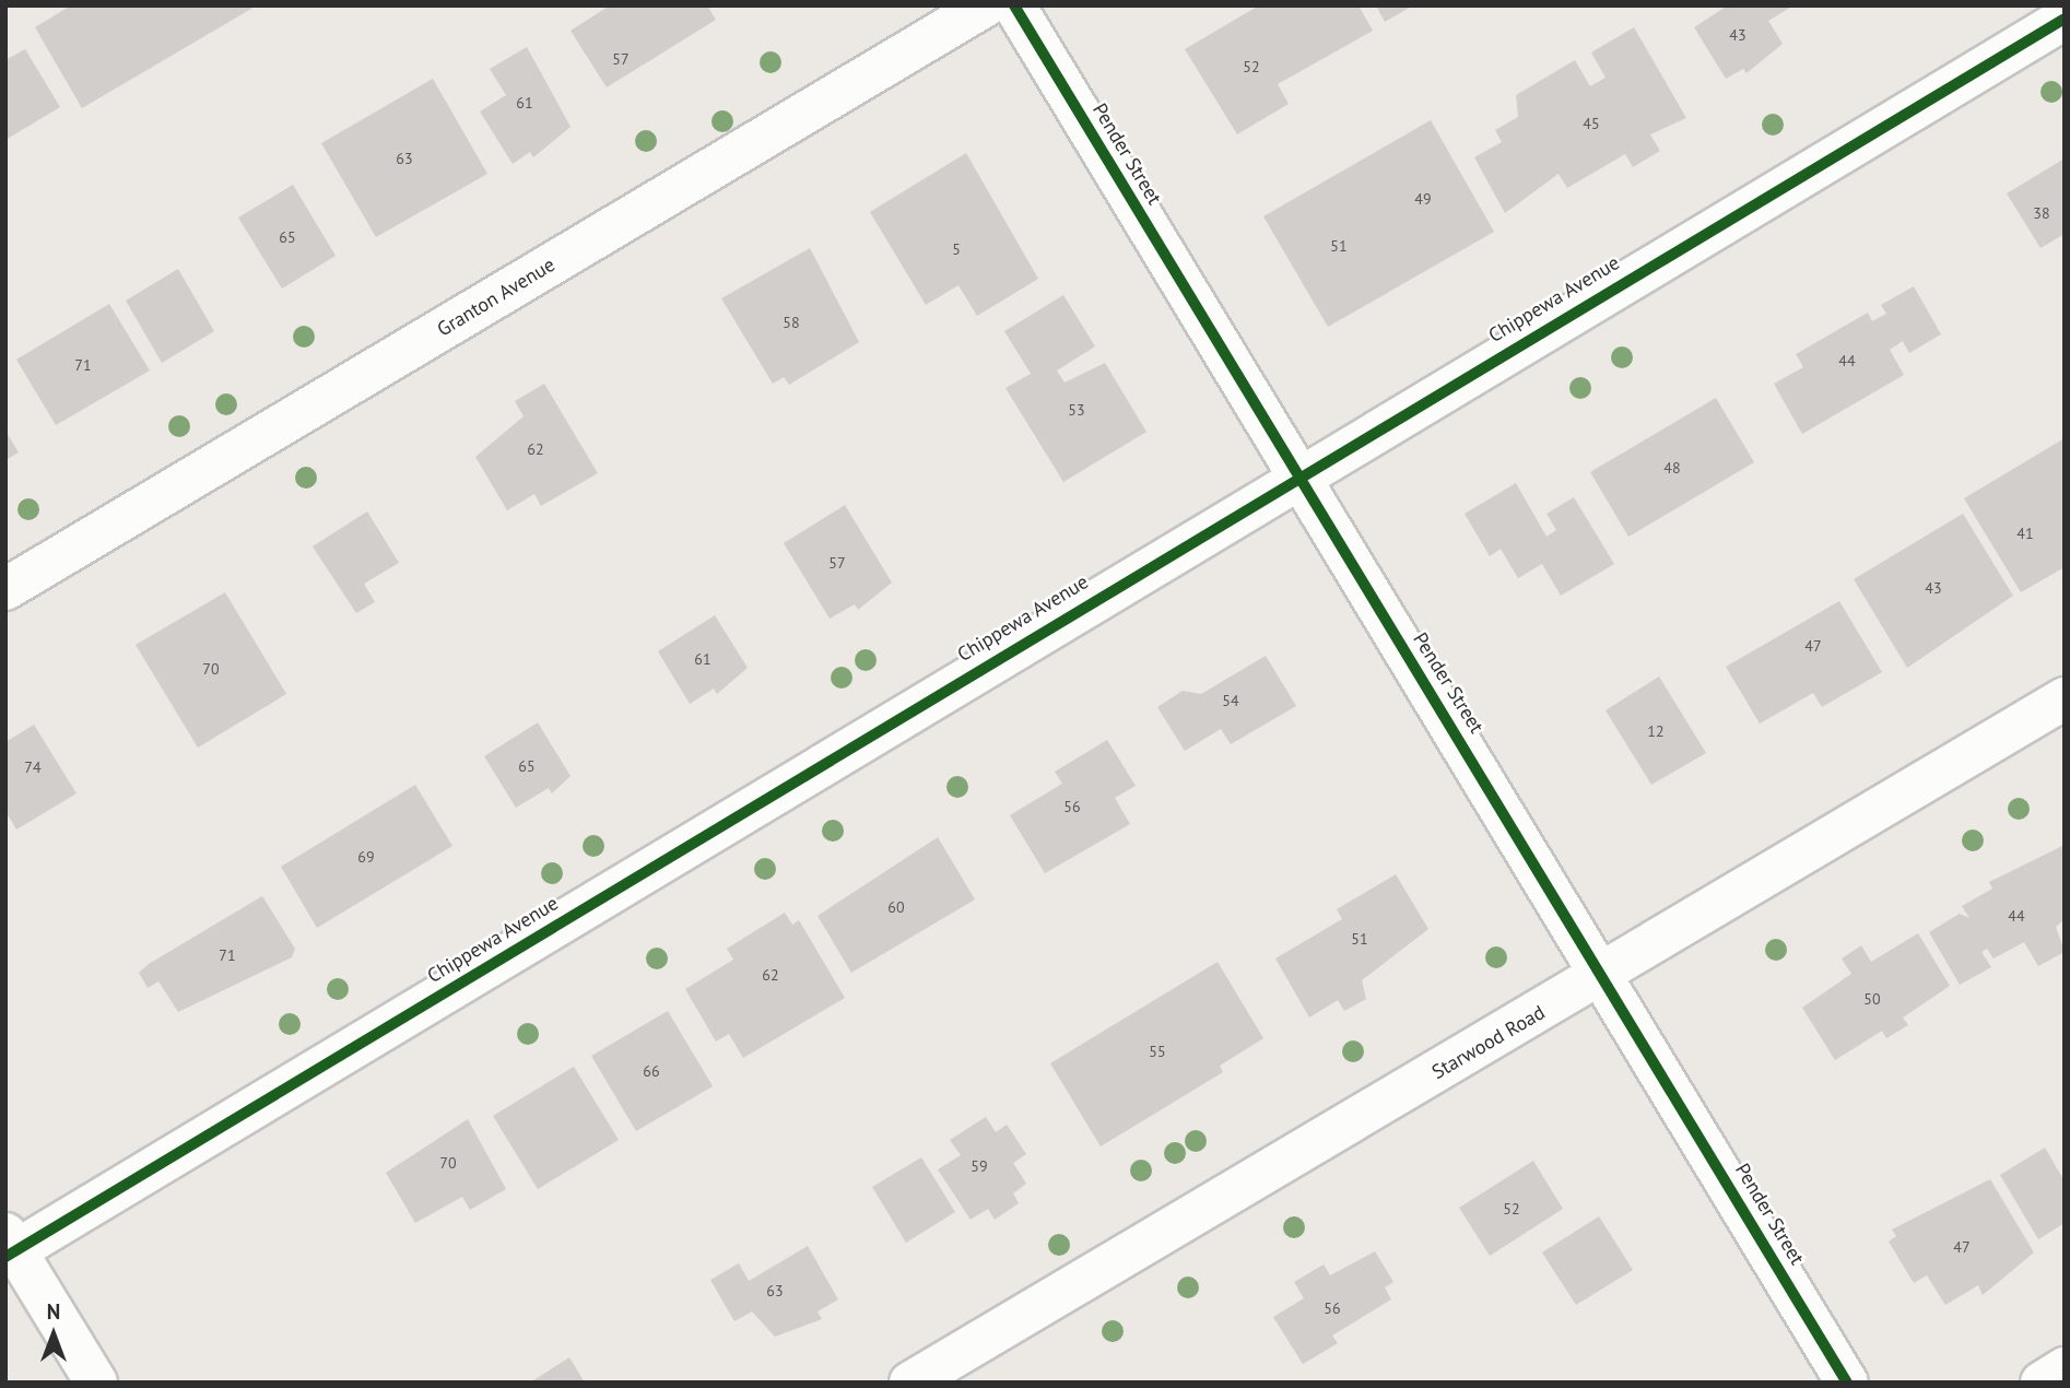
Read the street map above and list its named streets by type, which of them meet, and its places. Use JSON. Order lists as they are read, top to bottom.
{
  "streets": {
    "street": [
      "Pender Street",
      "Granton Avenue",
      "Chippewa Avenue",
      "Starwood Road"
    ]
  },
  "crossings": [
    ["Pender Street", "Chippewa Avenue"],
    ["Pender Street", "Starwood Road"]
  ],
  "house_numbers": [
    "43",
    "57",
    "52",
    "61",
    "45",
    "63",
    "49",
    "38",
    "65",
    "51",
    "5",
    "58",
    "44",
    "71",
    "53",
    "62",
    "48",
    "41",
    "57",
    "43",
    "47",
    "61",
    "70",
    "54",
    "12",
    "65",
    "74",
    "56",
    "69",
    "60",
    "44",
    "51",
    "71",
    "62",
    "50",
    "55",
    "66",
    "70",
    "59",
    "52",
    "47",
    "63",
    "56"
  ],
  "north": "top"
}
